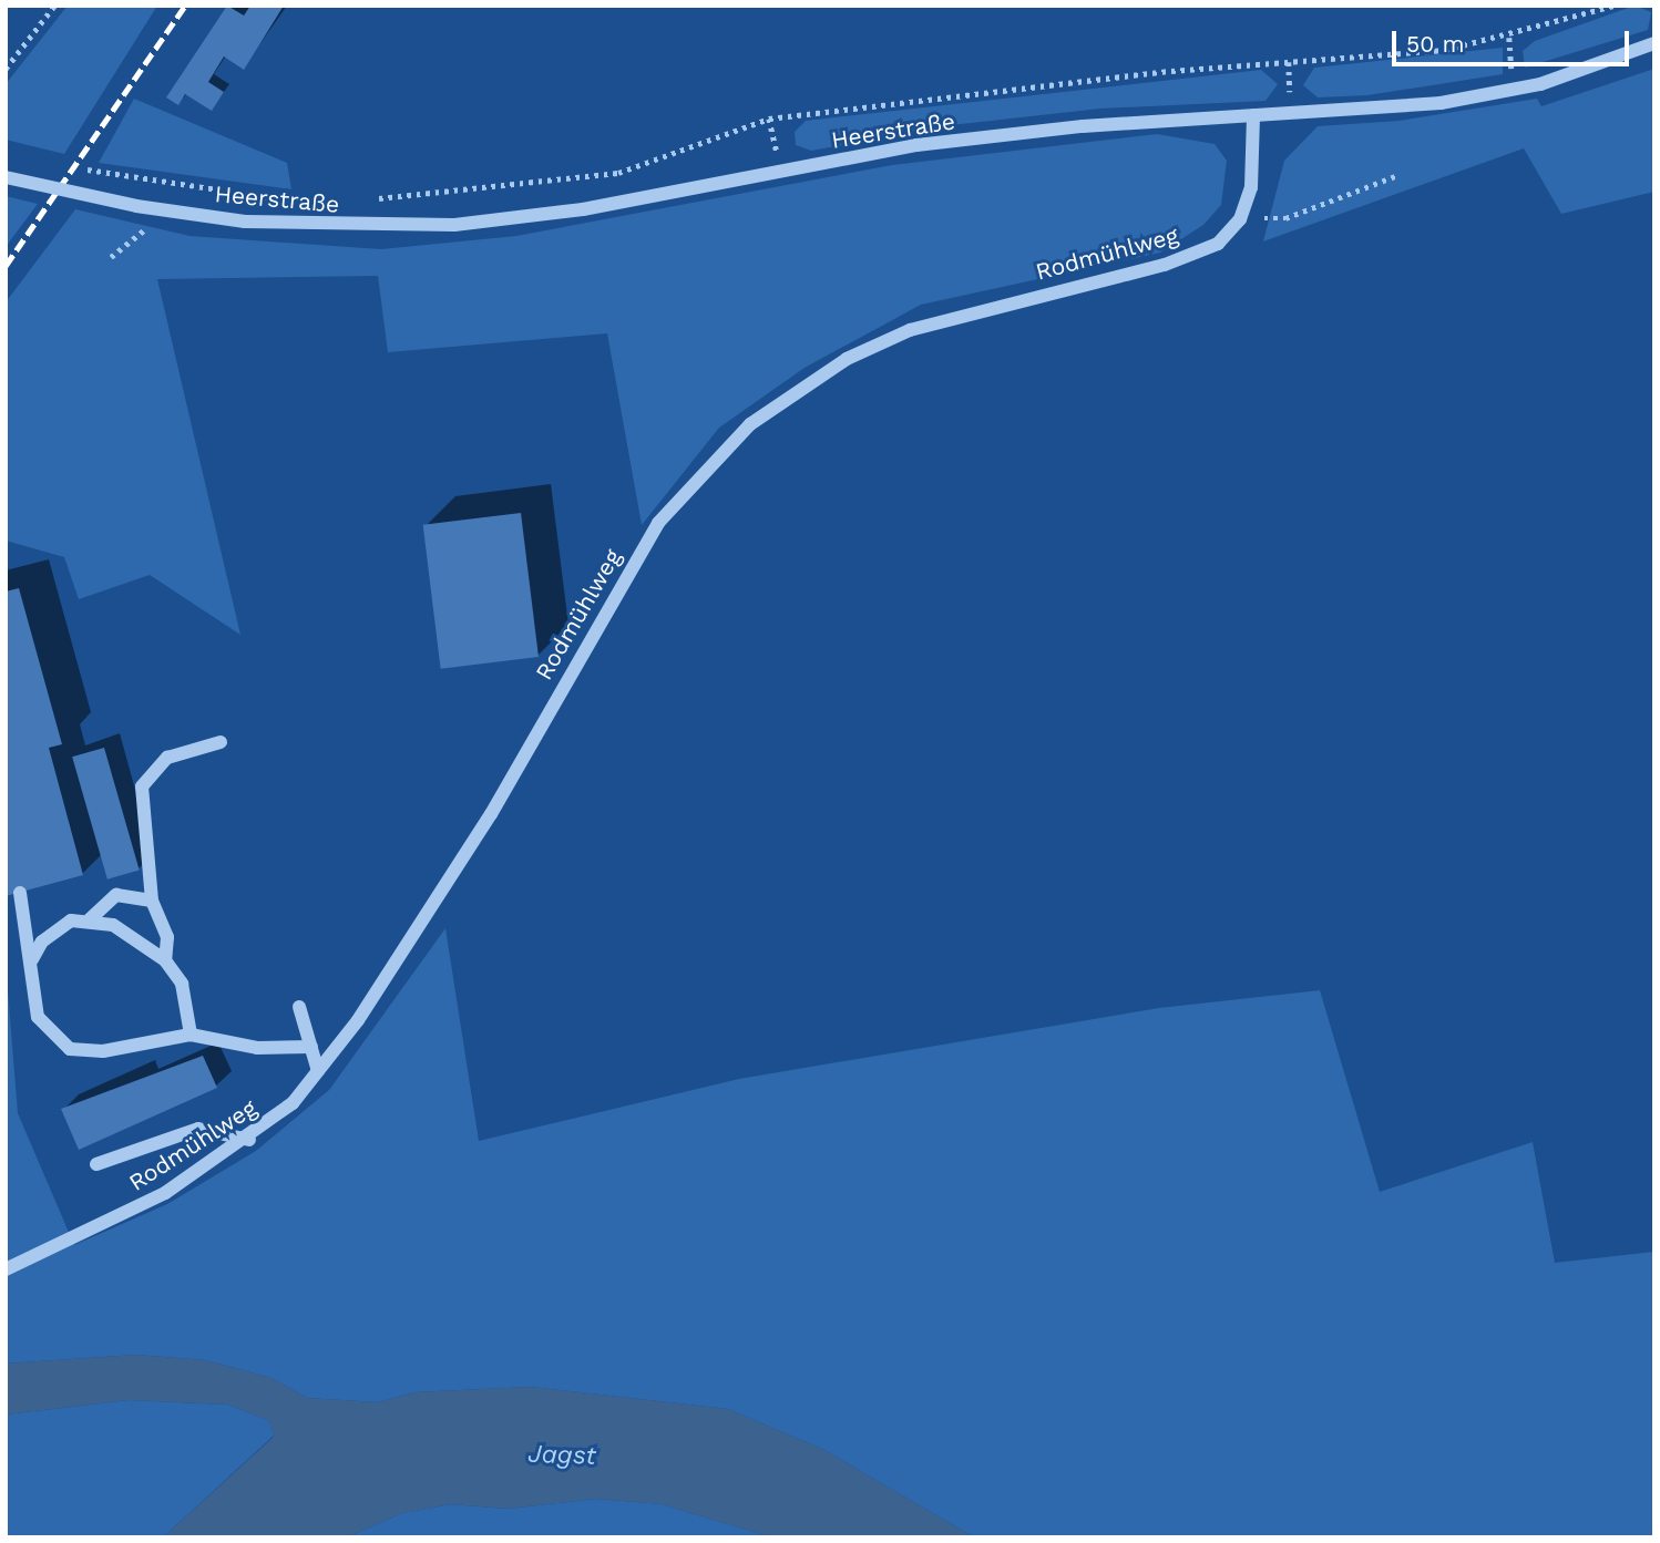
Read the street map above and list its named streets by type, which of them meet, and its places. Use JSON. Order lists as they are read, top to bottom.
{
  "streets": {
    "street": ["Heerstraße", "Rodmühlweg"]
  },
  "water": ["Jagst"],
  "scale_bar": "50 m"
}
